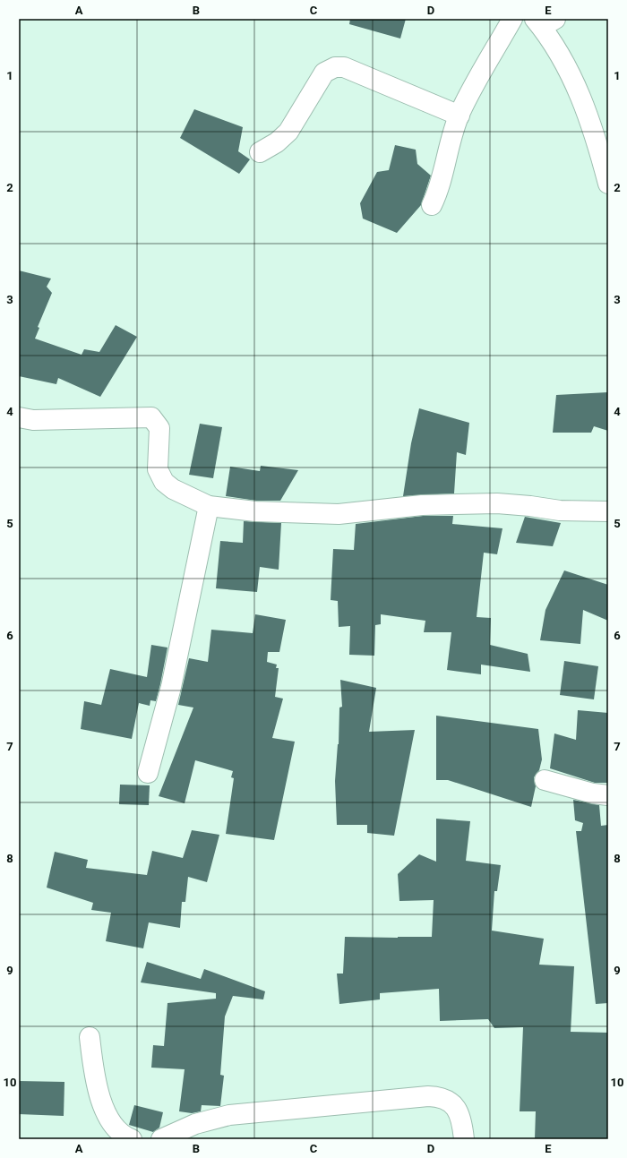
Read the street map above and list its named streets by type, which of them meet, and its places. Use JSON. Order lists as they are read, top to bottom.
{
  "grid": {
    "columns": [
      "A",
      "B",
      "C",
      "D",
      "E"
    ],
    "rows": [
      "1",
      "2",
      "3",
      "4",
      "5",
      "6",
      "7",
      "8",
      "9",
      "10"
    ]
  }
}
